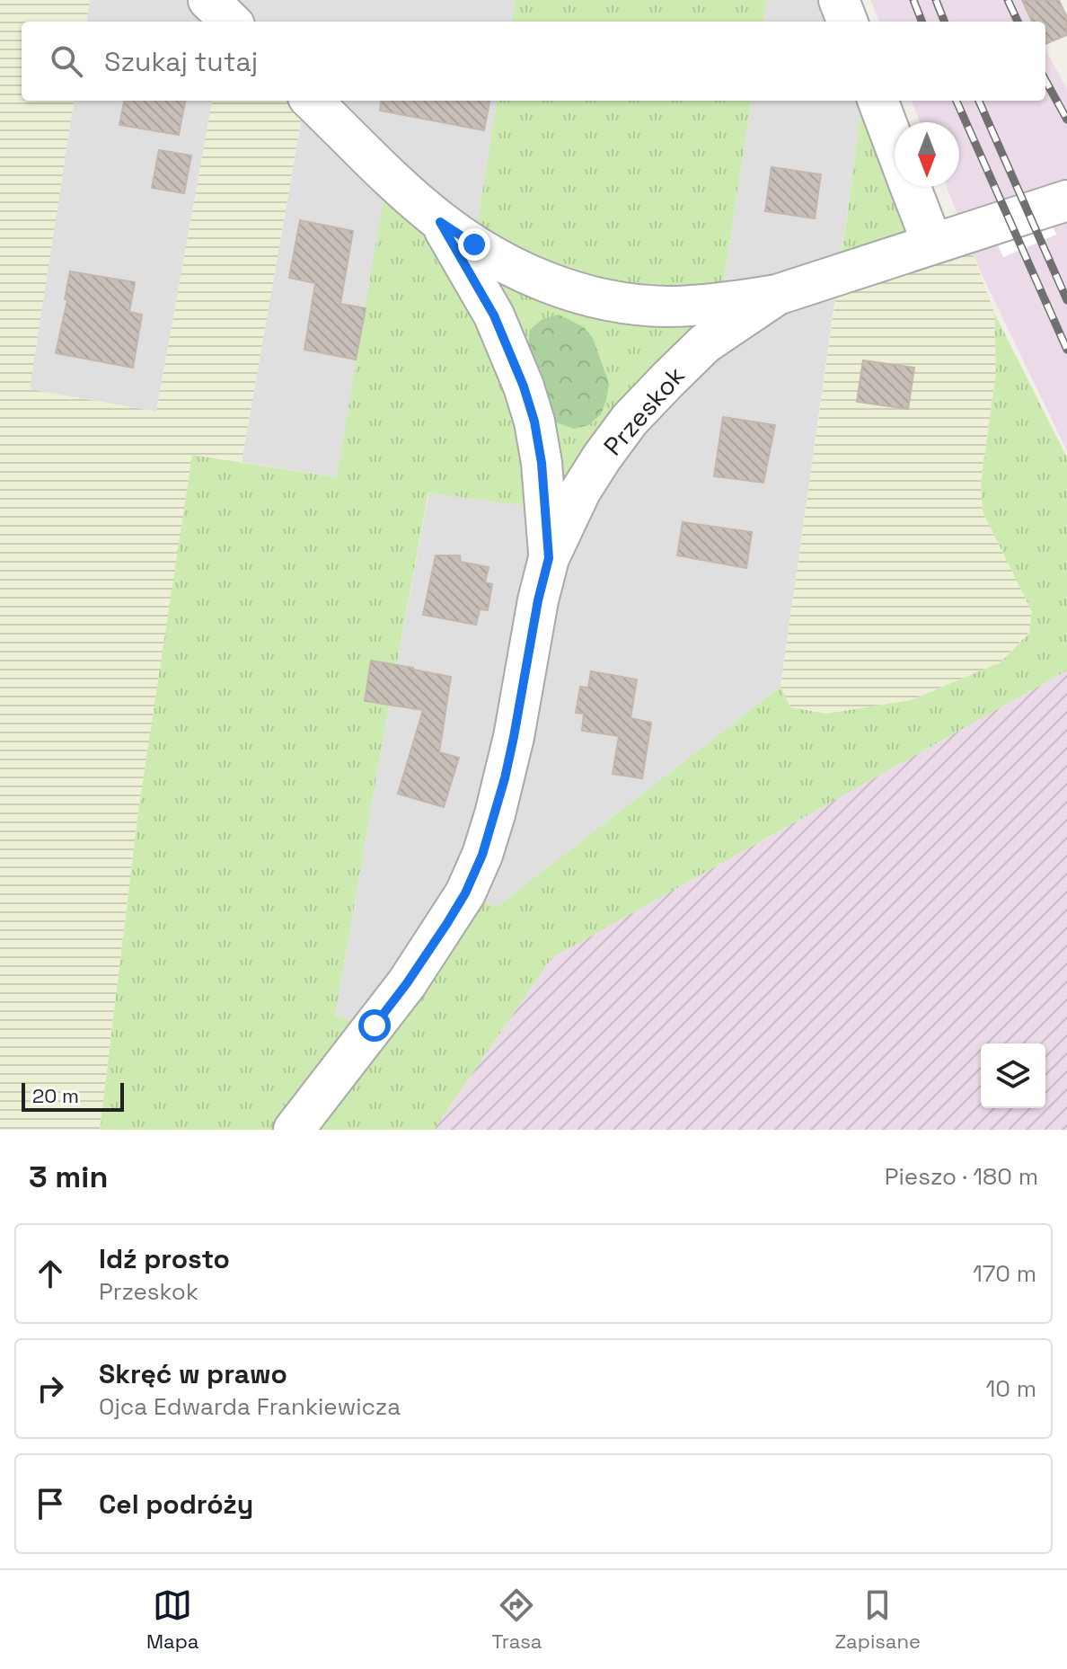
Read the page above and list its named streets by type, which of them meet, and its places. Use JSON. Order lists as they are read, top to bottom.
{
  "streets": {
    "street": ["Przeskok"]
  },
  "scale_bar": "20 m",
  "north": "bottom",
  "page": {
    "search": "Szukaj tutaj",
    "scale": "20 m",
    "heading": ["3 min", "Pieszo · 180 m"],
    "list": [
      ["Idź prosto", "Przeskok", "170 m"],
      ["Skręć w prawo", "Ojca Edwarda Frankiewicza", "10 m"],
      "Cel podróży"
    ],
    "nav": ["Mapa", "Trasa", "Zapisane"]
  }
}
